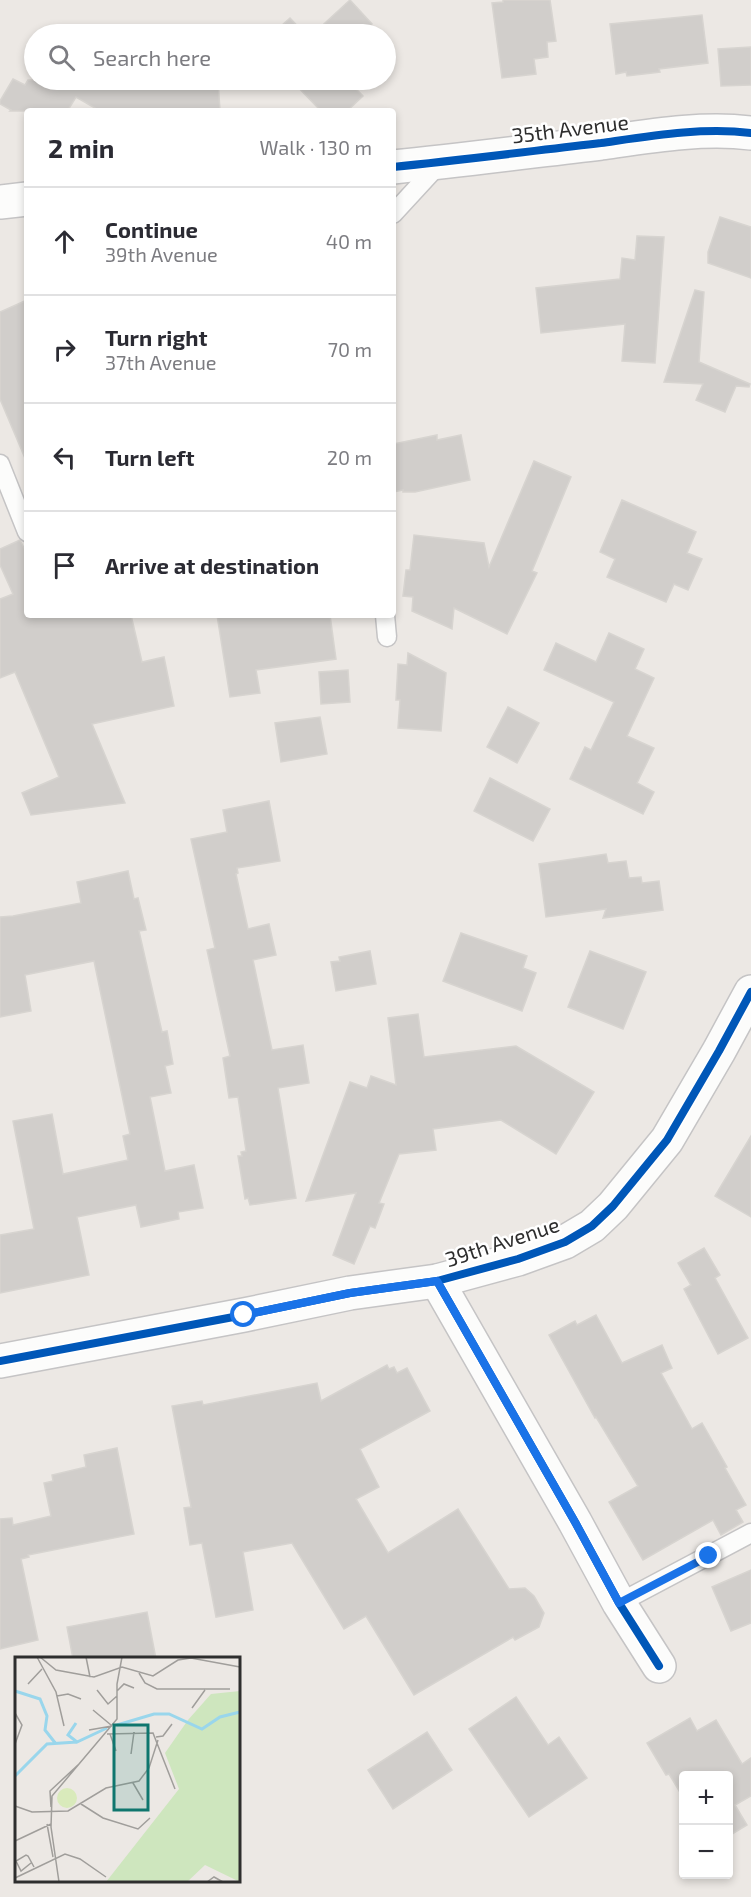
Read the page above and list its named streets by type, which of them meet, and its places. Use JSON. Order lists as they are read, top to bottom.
{
  "streets": {
    "street": ["35th Avenue", "39th Avenue"]
  },
  "page": {
    "search": "Search here",
    "heading": ["2 min", "Walk · 130 m"],
    "list": [
      ["Continue", "39th Avenue", "40 m"],
      ["Turn right", "37th Avenue", "70 m"],
      ["Turn left", "20 m"],
      "Arrive at destination"
    ],
    "map_buttons": ["+", "−"]
  }
}
